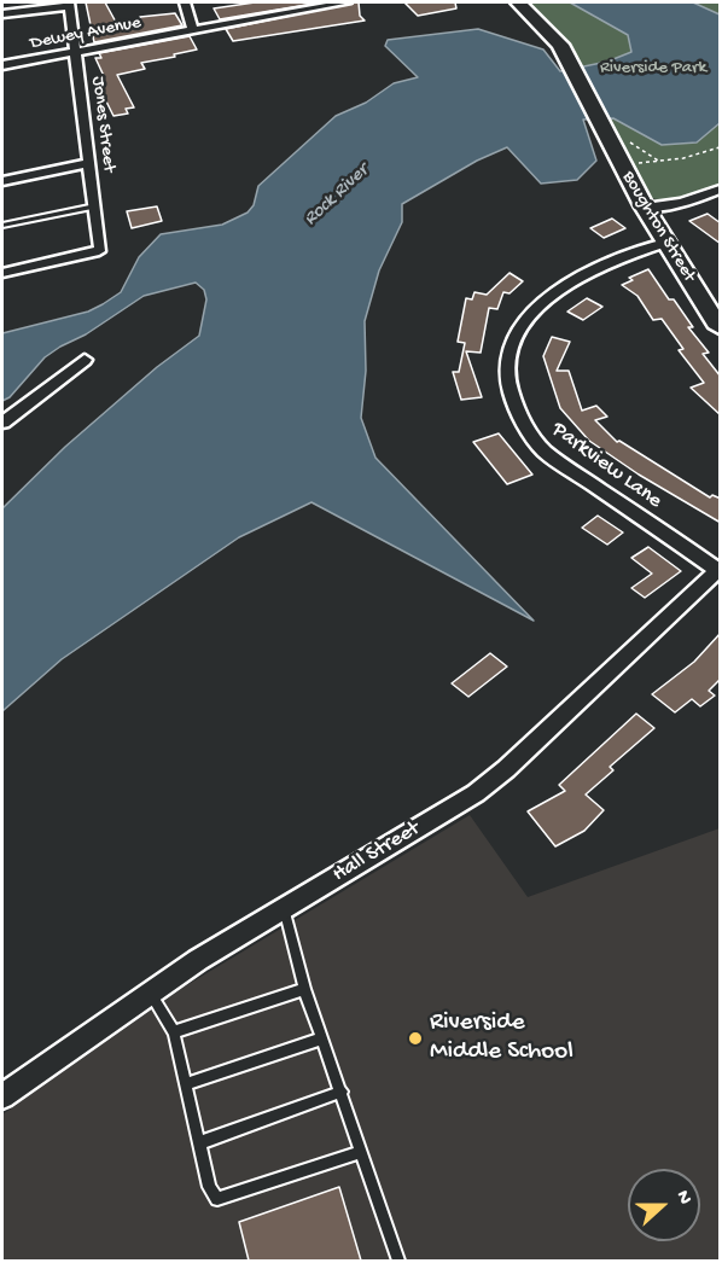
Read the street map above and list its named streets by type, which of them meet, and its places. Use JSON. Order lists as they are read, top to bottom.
{
  "streets": {
    "street": [
      "Dewey Avenue",
      "Jones Street",
      "Boughton Street",
      "Parkview Lane",
      "Hall Street"
    ]
  },
  "crossings": [
    ["Dewey Avenue", "Jones Street"],
    ["Boughton Street", "Parkview Lane"],
    ["Parkview Lane", "Hall Street"]
  ],
  "water": ["Rock River"],
  "parks": ["Riverside Park"],
  "places": ["Riverside Middle School"],
  "north": "right"
}
